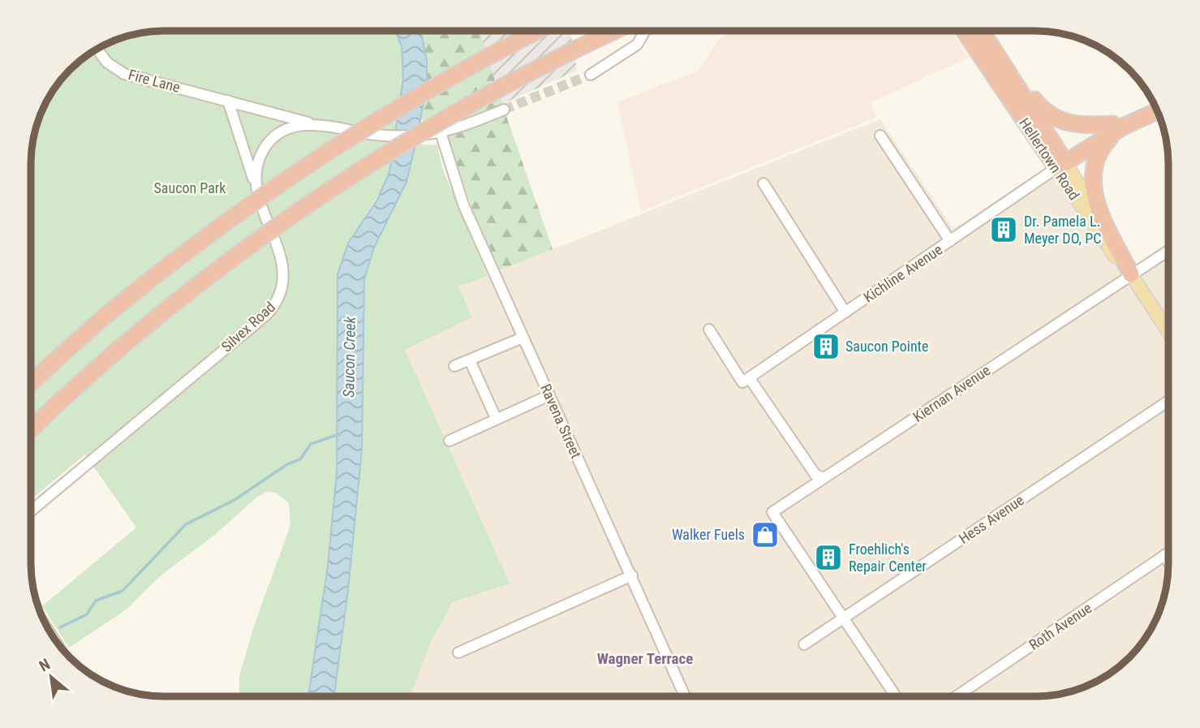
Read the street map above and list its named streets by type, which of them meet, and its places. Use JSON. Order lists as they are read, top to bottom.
{
  "streets": {
    "highway": ["Hellertown Road"],
    "street": [
      "Fire Lane",
      "Kichline Avenue",
      "Silvex Road",
      "Kiernan Avenue",
      "Ravena Street",
      "Hess Avenue",
      "Roth Avenue"
    ]
  },
  "crossings": [
    ["Fire Lane", "Silvex Road"],
    ["Hellertown Road", "Kichline Avenue"],
    ["Hellertown Road", "Kiernan Avenue"],
    ["Silvex Road", "Ravena Street"],
    ["Kiernan Avenue", "Hess Avenue"]
  ],
  "districts": ["Wagner Terrace"],
  "water": ["Saucon Creek"],
  "parks": ["Saucon Park"],
  "places": {
    "building": ["Dr. Pamela L. Meyer DO, PC", "Saucon Pointe", "Froehlich's Repair Center"],
    "shop": ["Walker Fuels"]
  },
  "north": "top left"
}
